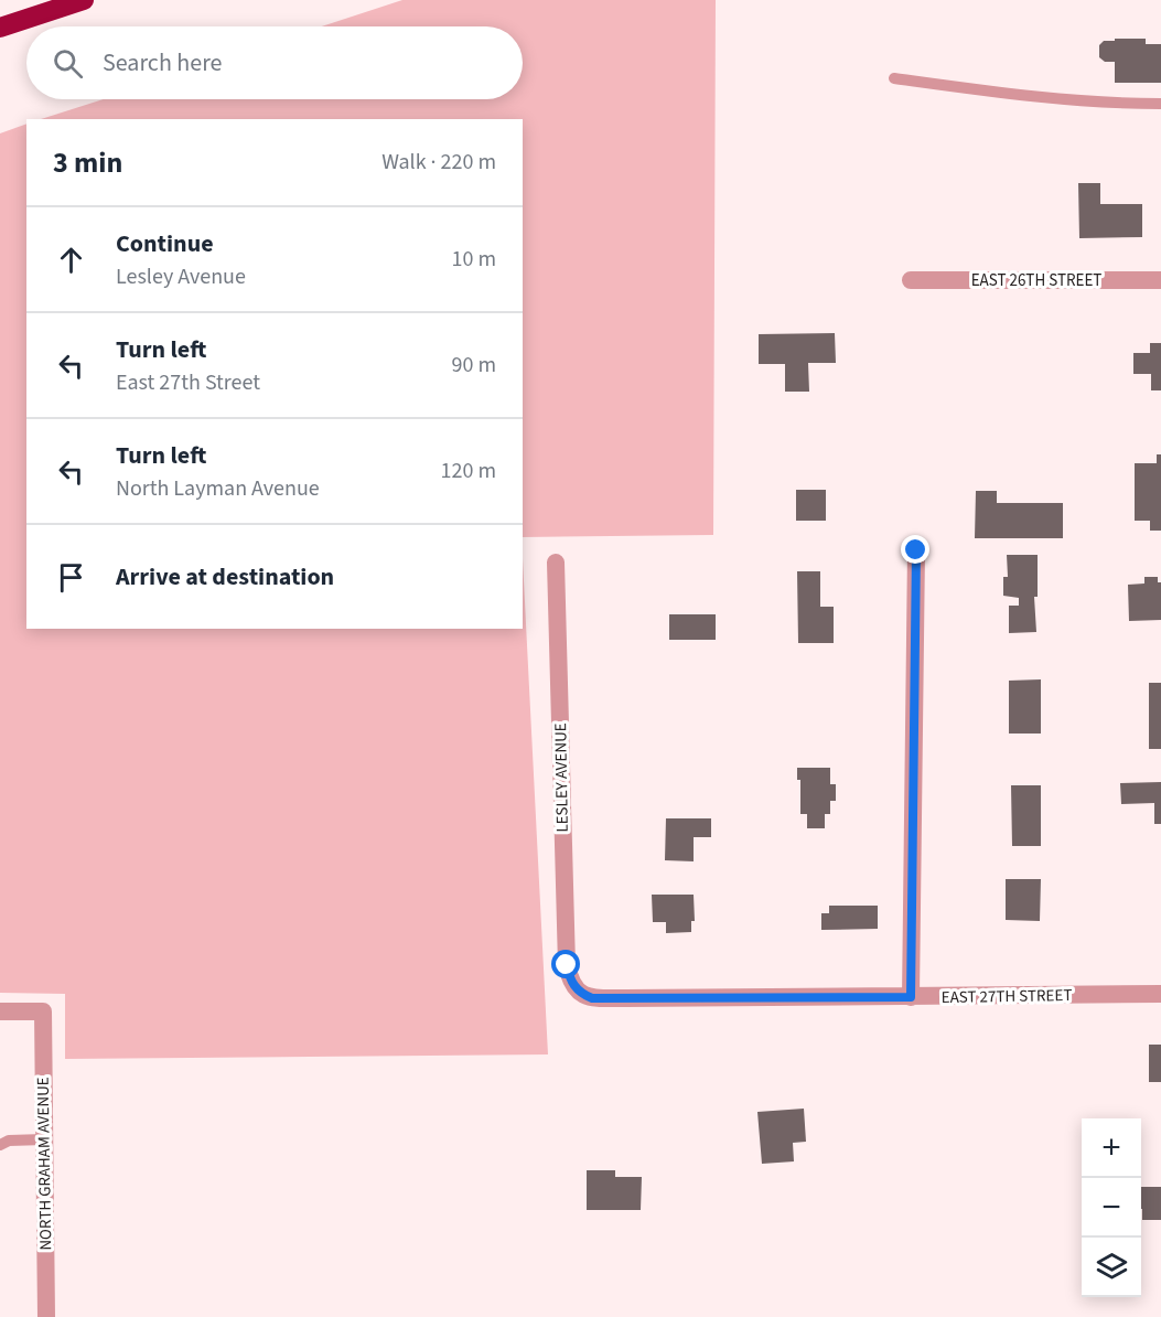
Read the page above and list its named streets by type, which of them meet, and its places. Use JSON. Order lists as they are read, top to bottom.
{
  "streets": {
    "street": [
      "EAST 26TH STREET",
      "LESLEY AVENUE",
      "EAST 27TH STREET",
      "NORTH GRAHAM AVENUE"
    ]
  },
  "crossings": [
    ["LESLEY AVENUE", "EAST 27TH STREET"]
  ],
  "page": {
    "search": "Search here",
    "heading": ["3 min", "Walk · 220 m"],
    "list": [
      ["Continue", "Lesley Avenue", "10 m"],
      ["Turn left", "East 27th Street", "90 m"],
      ["Turn left", "North Layman Avenue", "120 m"],
      "Arrive at destination"
    ],
    "map_buttons": ["+", "−"]
  }
}
